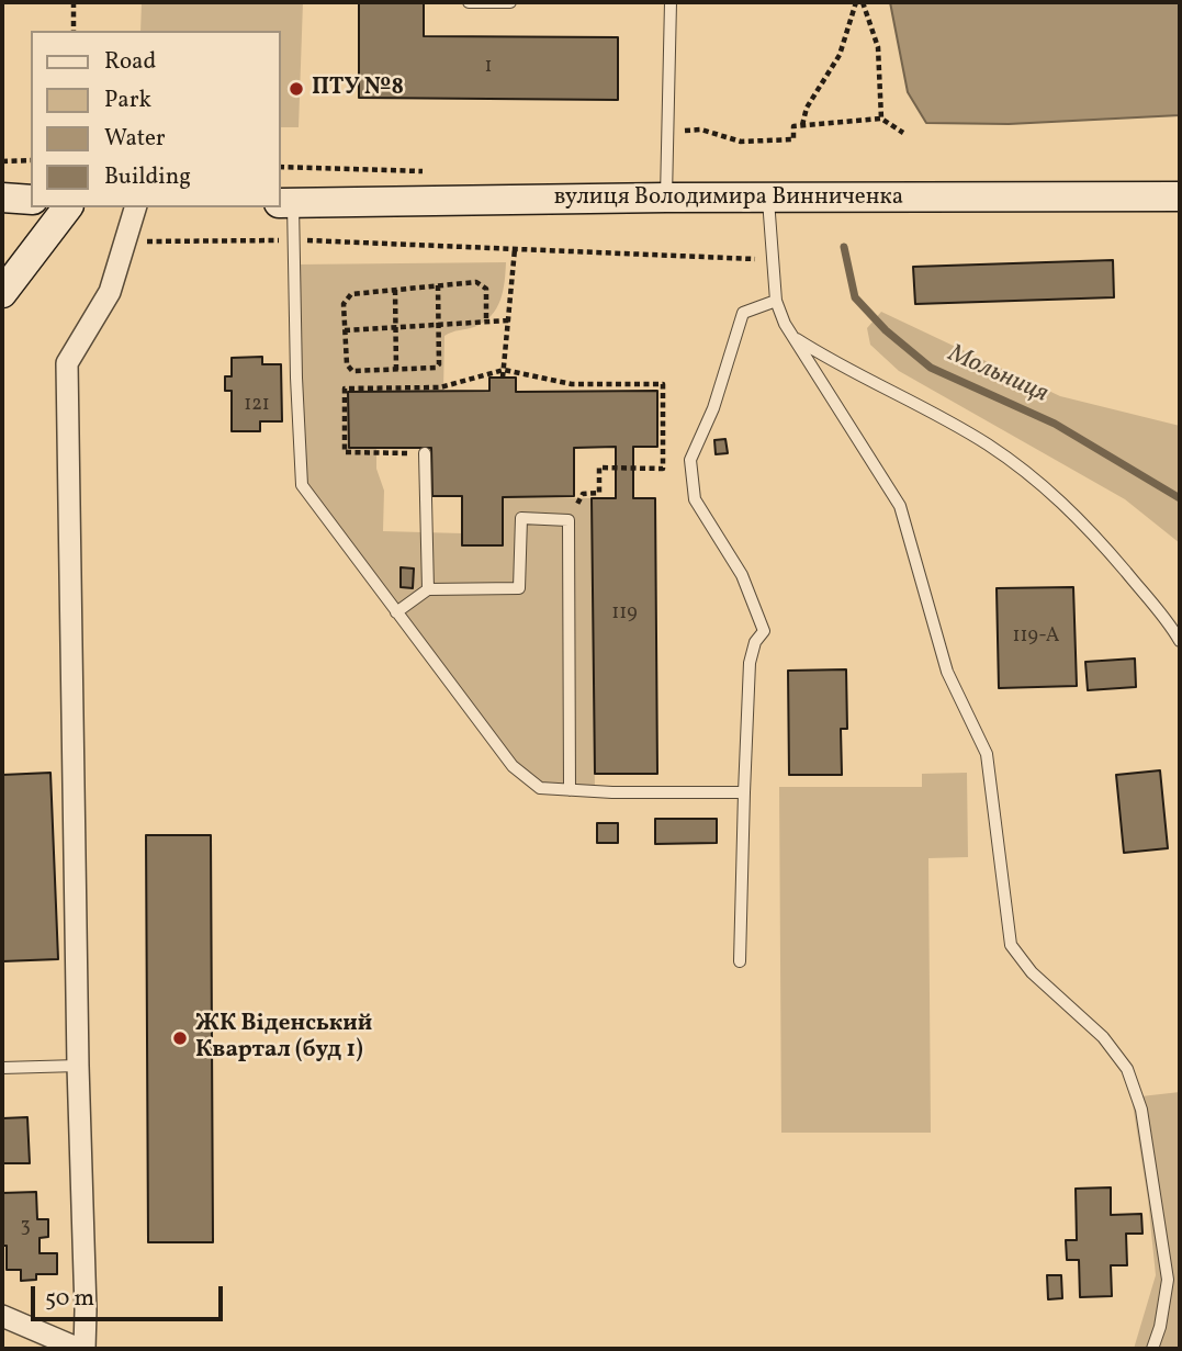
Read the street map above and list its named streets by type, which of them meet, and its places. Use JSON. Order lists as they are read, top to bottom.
{
  "streets": {
    "main road": ["вулиця Володимира Винниченка"]
  },
  "water": ["Мольниця"],
  "places": ["ПТУ №8", "ЖК Віденський Квартал (буд 1)"],
  "house_numbers": [
    "1",
    "121",
    "119",
    "119-А",
    "3"
  ],
  "legend": [
    "Road",
    "Park",
    "Water",
    "Building"
  ],
  "scale_bar": "50 m"
}
